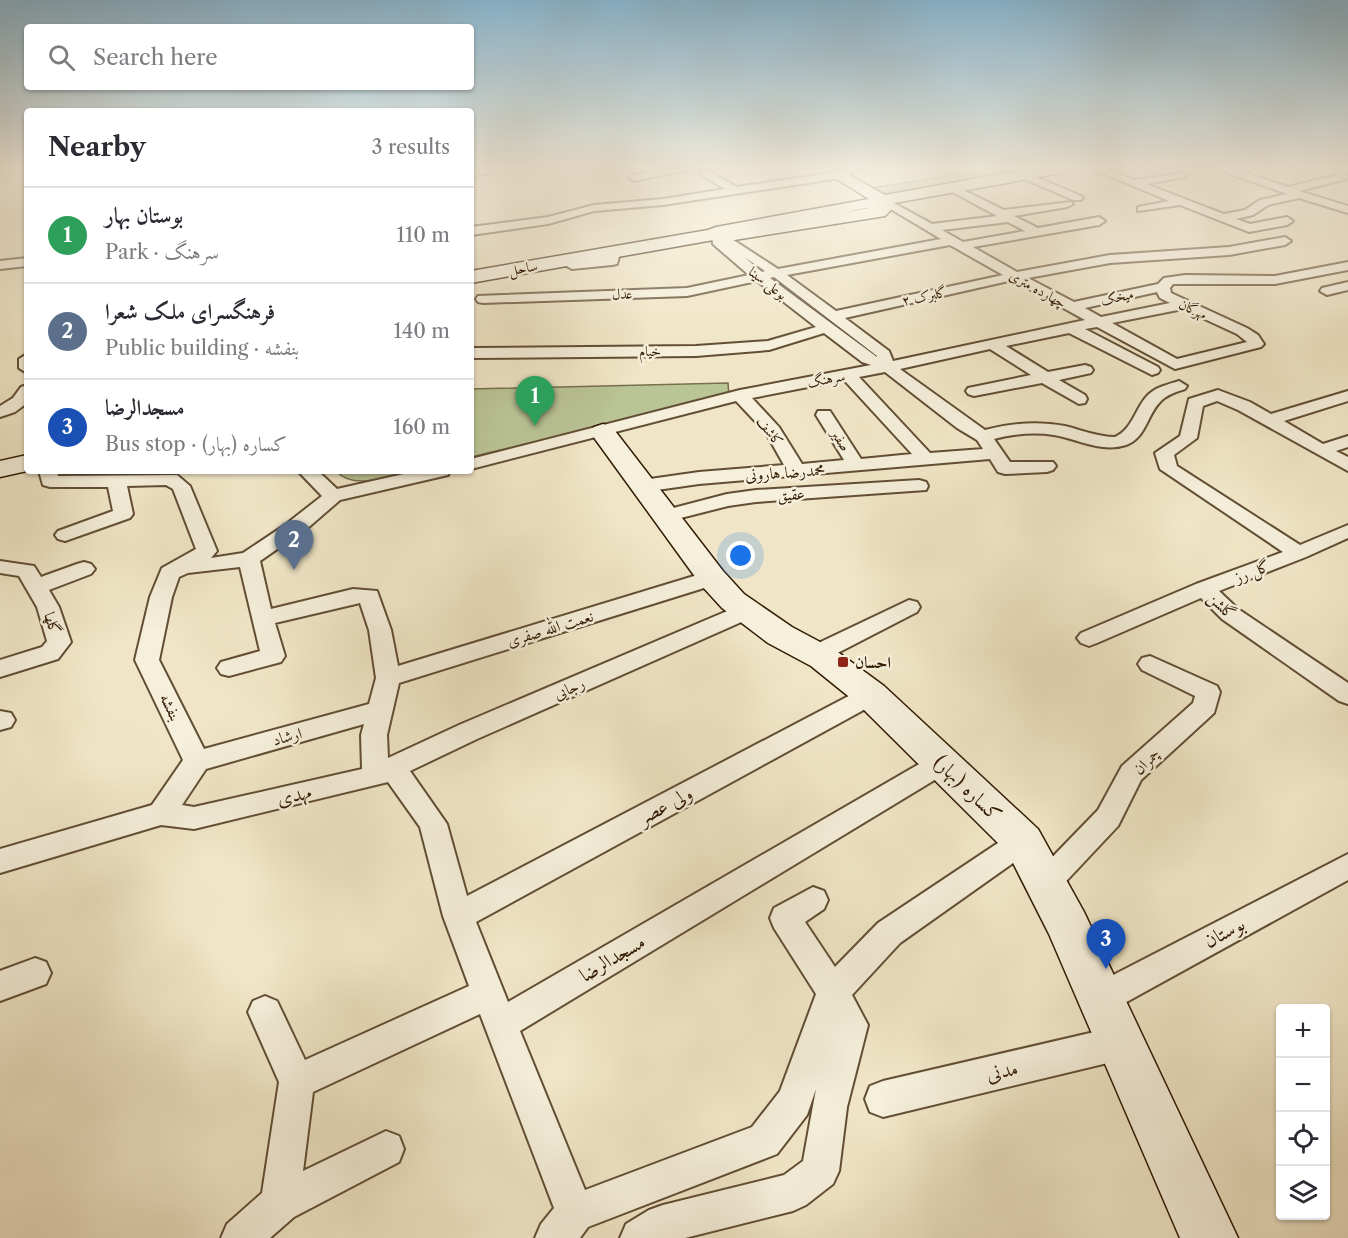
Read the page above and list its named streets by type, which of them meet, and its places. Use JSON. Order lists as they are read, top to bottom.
{
  "streets": {
    "street": [
      "ساحل",
      "بوعلی سینا",
      "چهارده متری",
      "عدل",
      "گلبرک ۲",
      "میخک",
      "مهرگان",
      "خیام",
      "سرهنگ",
      "کاشف",
      "صفیر",
      "محمدرضا هارونی",
      "عقیق",
      "گل رز",
      "گلشن",
      "گلها",
      "نعمت الله صفری",
      "رجایی",
      "بنفشه",
      "ارشاد",
      "چمران",
      "کساره (بهار)",
      "مهدی",
      "ولی عصر",
      "بوستان",
      "مسجدالرضا",
      "مدنی"
    ]
  },
  "crossings": [
    ["ساحل", "بوعلی سینا"],
    ["بوعلی سینا", "عدل"],
    ["بوعلی سینا", "گلبرک ۲"],
    ["بوعلی سینا", "خیام"],
    ["بوعلی سینا", "سرهنگ"],
    ["بوعلی سینا", "محمدرضا هارونی"],
    ["چهارده متری", "عدل"],
    ["چهارده متری", "گلبرک ۲"],
    ["چهارده متری", "میخک"],
    ["چهارده متری", "مهرگان"],
    ["چهارده متری", "سرهنگ"],
    ["گلبرک ۲", "خیام"],
    ["میخک", "مهرگان"],
    ["مهرگان", "سرهنگ"],
    ["سرهنگ", "کاشف"],
    ["سرهنگ", "کساره (بهار)"],
    ["کاشف", "محمدرضا هارونی"],
    ["صفیر", "محمدرضا هارونی"],
    ["محمدرضا هارونی", "عقیق"],
    ["محمدرضا هارونی", "کساره (بهار)"],
    ["عقیق", "کساره (بهار)"],
    ["گل رز", "گلشن"],
    ["نعمت الله صفری", "کساره (بهار)"],
    ["رجایی", "کساره (بهار)"],
    ["رجایی", "مهدی"],
    ["بنفشه", "ارشاد"],
    ["چمران", "کساره (بهار)"],
    ["کساره (بهار)", "ولی عصر"],
    ["کساره (بهار)", "بوستان"],
    ["کساره (بهار)", "مسجدالرضا"],
    ["کساره (بهار)", "مدنی"]
  ],
  "places": {
    "transit": ["احسان"]
  },
  "page": {
    "search": "Search here",
    "heading": ["Nearby", "3 results"],
    "list": [
      {
        "mark": "1",
        "name": "بوستان بهار",
        "note": "Park · سرهنگ",
        "value": "110 m"
      },
      {
        "mark": "2",
        "name": "فرهنگسرای ملک شعرا",
        "note": "Public building · بنفشه",
        "value": "140 m"
      },
      {
        "mark": "3",
        "name": "مسجدالرضا",
        "note": "Bus stop · کساره (بهار)",
        "value": "160 m"
      }
    ],
    "pins": ["1", "2", "3"],
    "map_buttons": ["+", "−"]
  }
}
